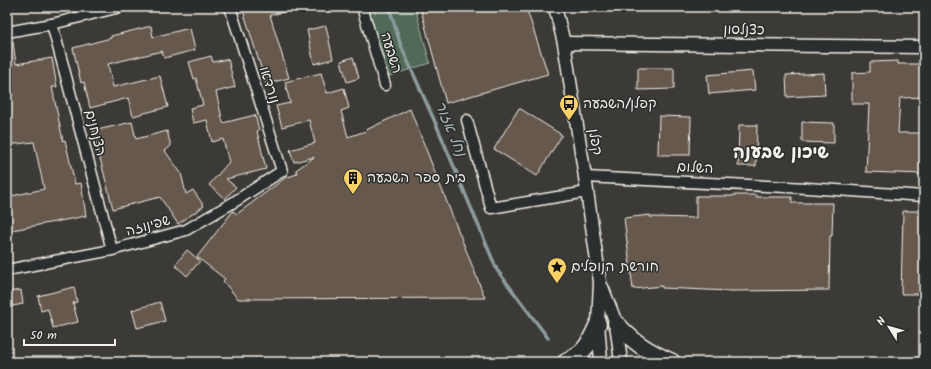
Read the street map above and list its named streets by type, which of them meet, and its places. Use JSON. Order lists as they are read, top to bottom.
{
  "streets": {
    "street": [
      "כצנלסון",
      "השבעה",
      "נורדאו",
      "הצנחנים",
      "קפלן",
      "השלום",
      "שפינוזה"
    ]
  },
  "crossings": [
    ["כצנלסון", "קפלן"],
    ["נורדאו", "שפינוזה"],
    ["הצנחנים", "שפינוזה"],
    ["קפלן", "השלום"]
  ],
  "districts": ["שיכון שבענה"],
  "water": ["נחל אזור"],
  "places": {
    "bus stop": ["קפלן/השבעה"],
    "building": ["בית ספר השבעה"],
    "place": ["חורשת הנופלים"]
  },
  "scale_bar": "50 m",
  "north": "top left"
}
